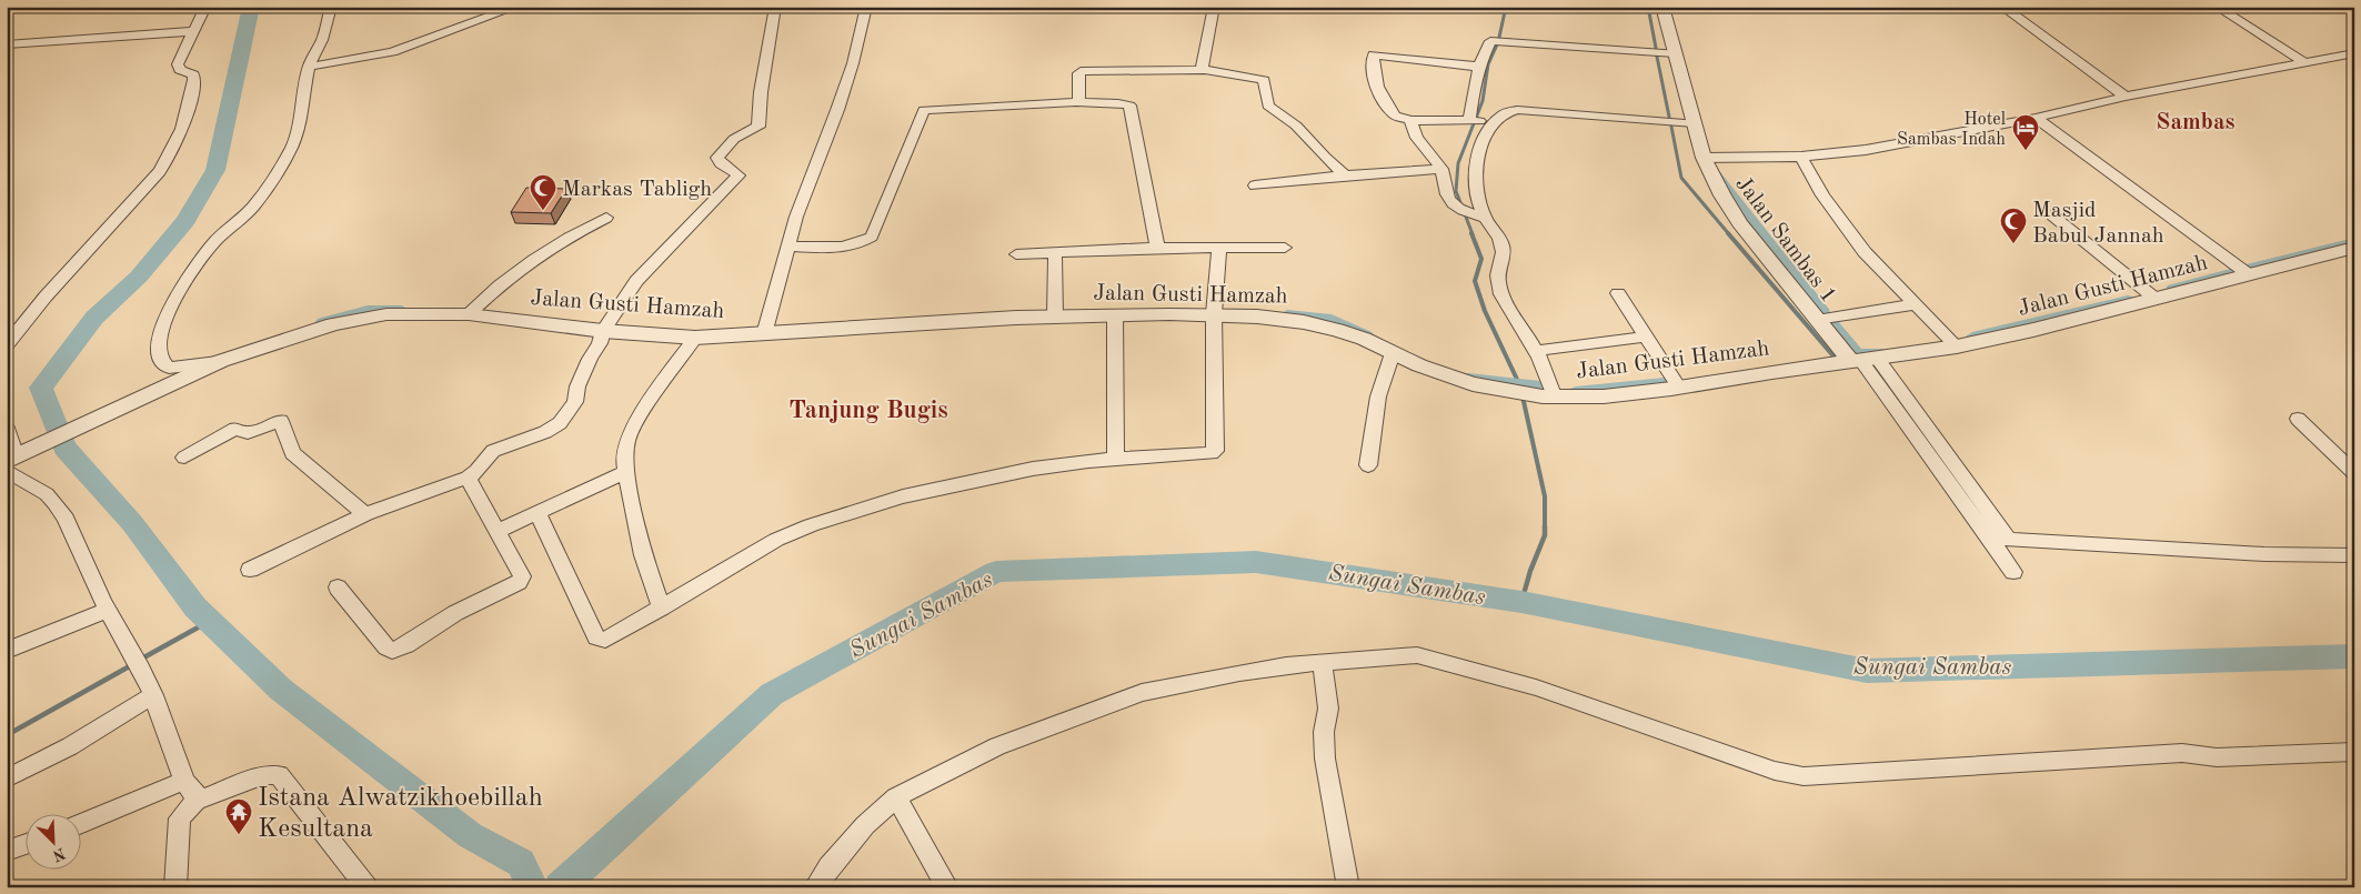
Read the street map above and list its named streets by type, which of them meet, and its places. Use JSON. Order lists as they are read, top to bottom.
{
  "streets": {
    "street": ["Jalan Sambas 1", "Jalan Gusti Hamzah"]
  },
  "crossings": [
    ["Jalan Sambas 1", "Jalan Gusti Hamzah"]
  ],
  "districts": ["Sambas", "Tanjung Bugis"],
  "water": ["Sungai Sambas"],
  "places": {
    "hotel": ["Hotel Sambas Indah"],
    "mosque": ["Markas Tabligh", "Masjid Babul Jannah"],
    "temple": ["Istana Alwatzikhoebillah Kesultana"]
  },
  "north": "bottom right"
}
